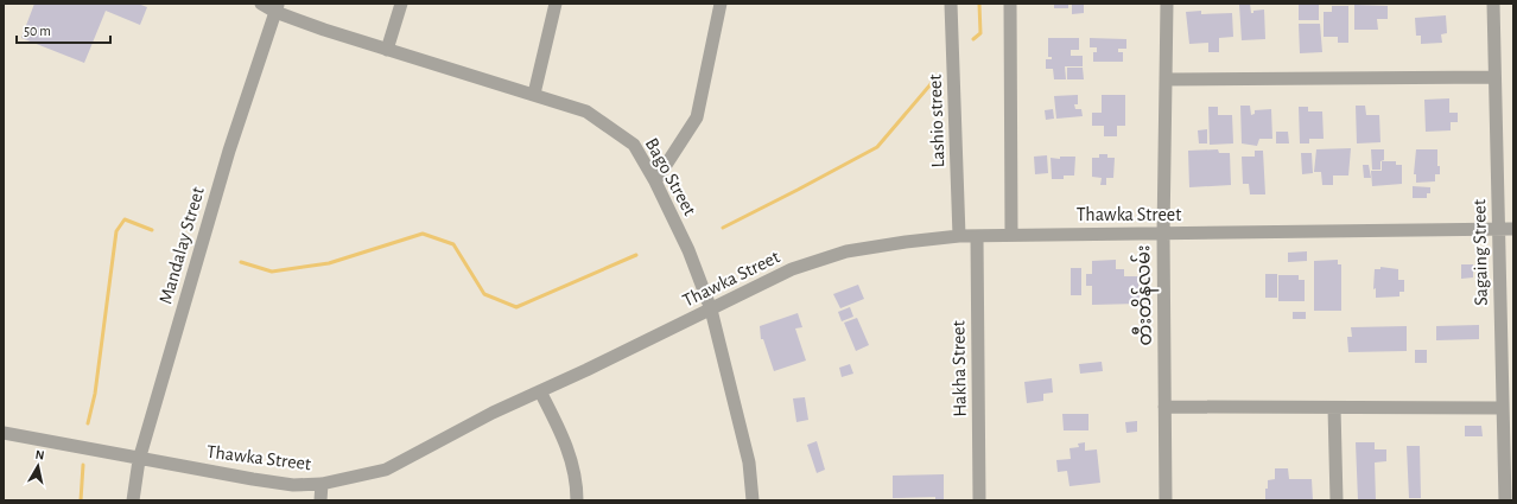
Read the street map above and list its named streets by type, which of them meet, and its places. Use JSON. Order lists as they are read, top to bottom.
{
  "streets": {
    "street": [
      "Lashio street",
      "Bago Street",
      "Thawka Street",
      "Mandalay Street",
      "Sagaing Street",
      "တီးတိန်လမ်း",
      "Hakha Street"
    ]
  },
  "crossings": [
    ["Lashio street", "Thawka Street"],
    ["Bago Street", "Thawka Street"],
    ["Bago Street", "Mandalay Street"],
    ["Thawka Street", "Mandalay Street"],
    ["Thawka Street", "Sagaing Street"],
    ["Thawka Street", "တီးတိန်လမ်း"],
    ["Thawka Street", "Hakha Street"]
  ],
  "scale_bar": "50 m",
  "north": "top"
}
